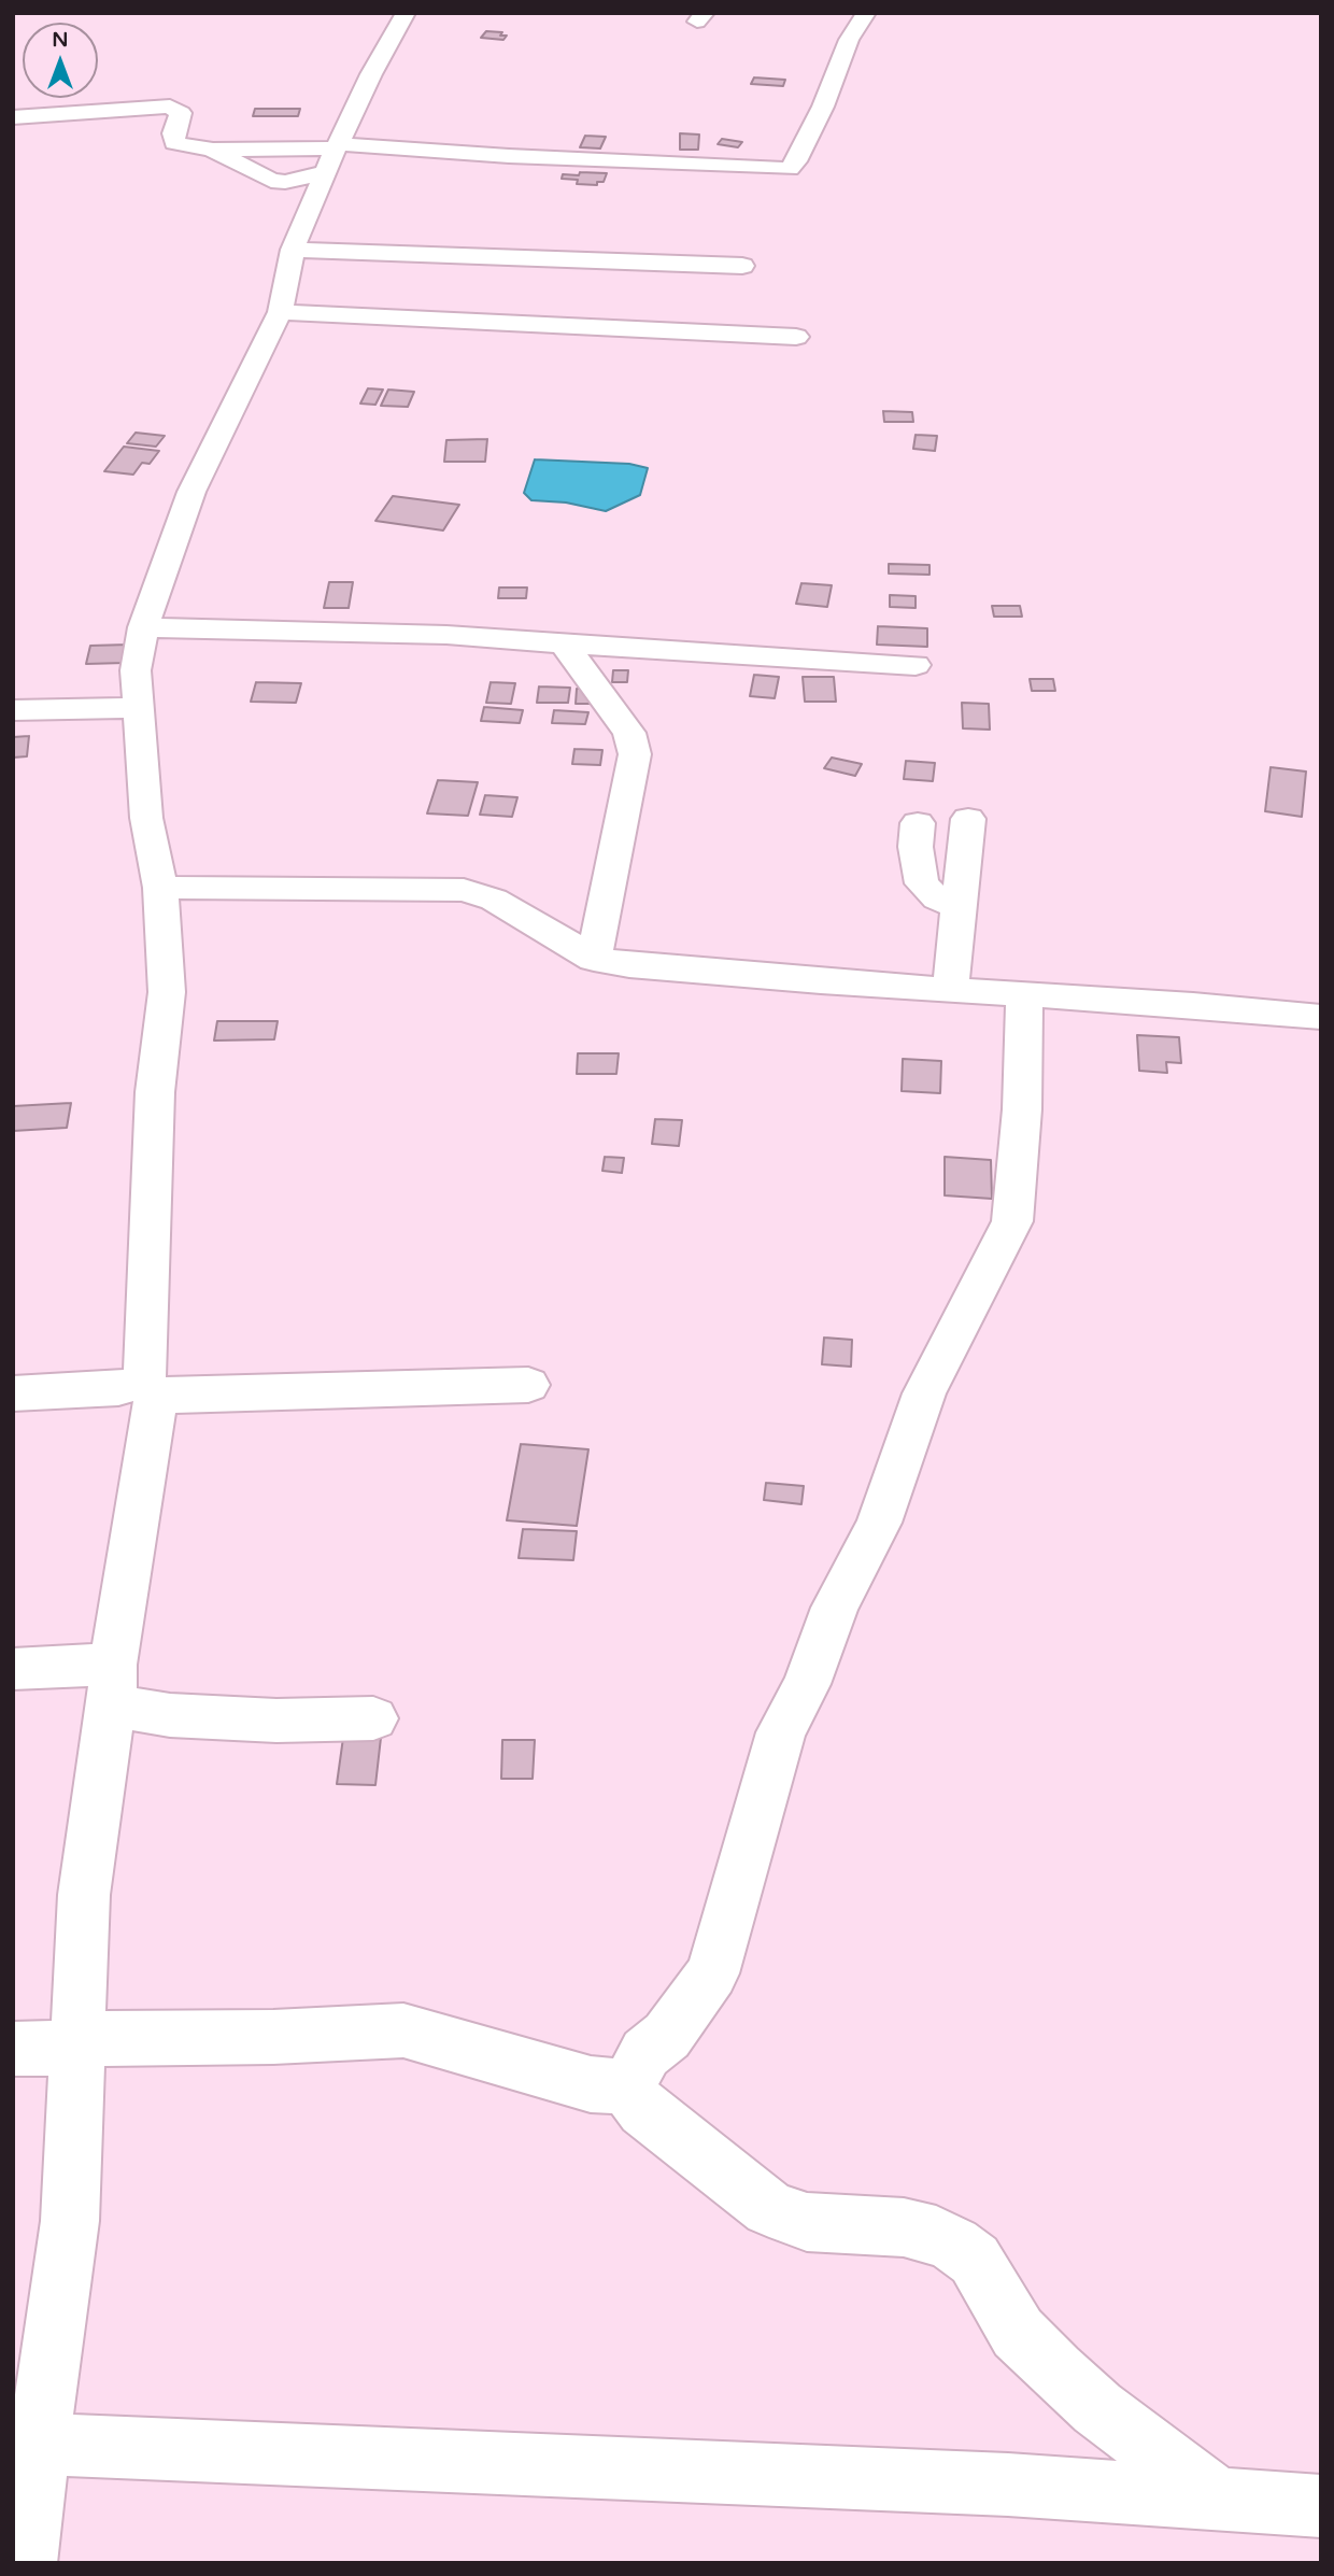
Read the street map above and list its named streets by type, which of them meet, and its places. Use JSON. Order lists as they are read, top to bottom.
{
  "north": "top"
}
